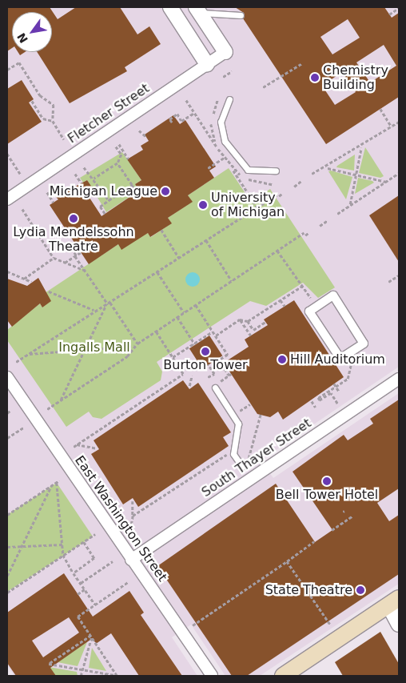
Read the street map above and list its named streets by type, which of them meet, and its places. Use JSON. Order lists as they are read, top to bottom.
{
  "streets": {
    "street": ["Fletcher Street", "South Thayer Street", "East Washington Street"]
  },
  "crossings": [
    ["South Thayer Street", "East Washington Street"]
  ],
  "parks": ["Ingalls Mall"],
  "places": [
    "Chemistry Building",
    "Michigan League",
    "University of Michigan",
    "Lydia Mendelssohn Theatre",
    "Burton Tower",
    "Hill Auditorium",
    "Bell Tower Hotel",
    "State Theatre"
  ],
  "north": "bottom left"
}
